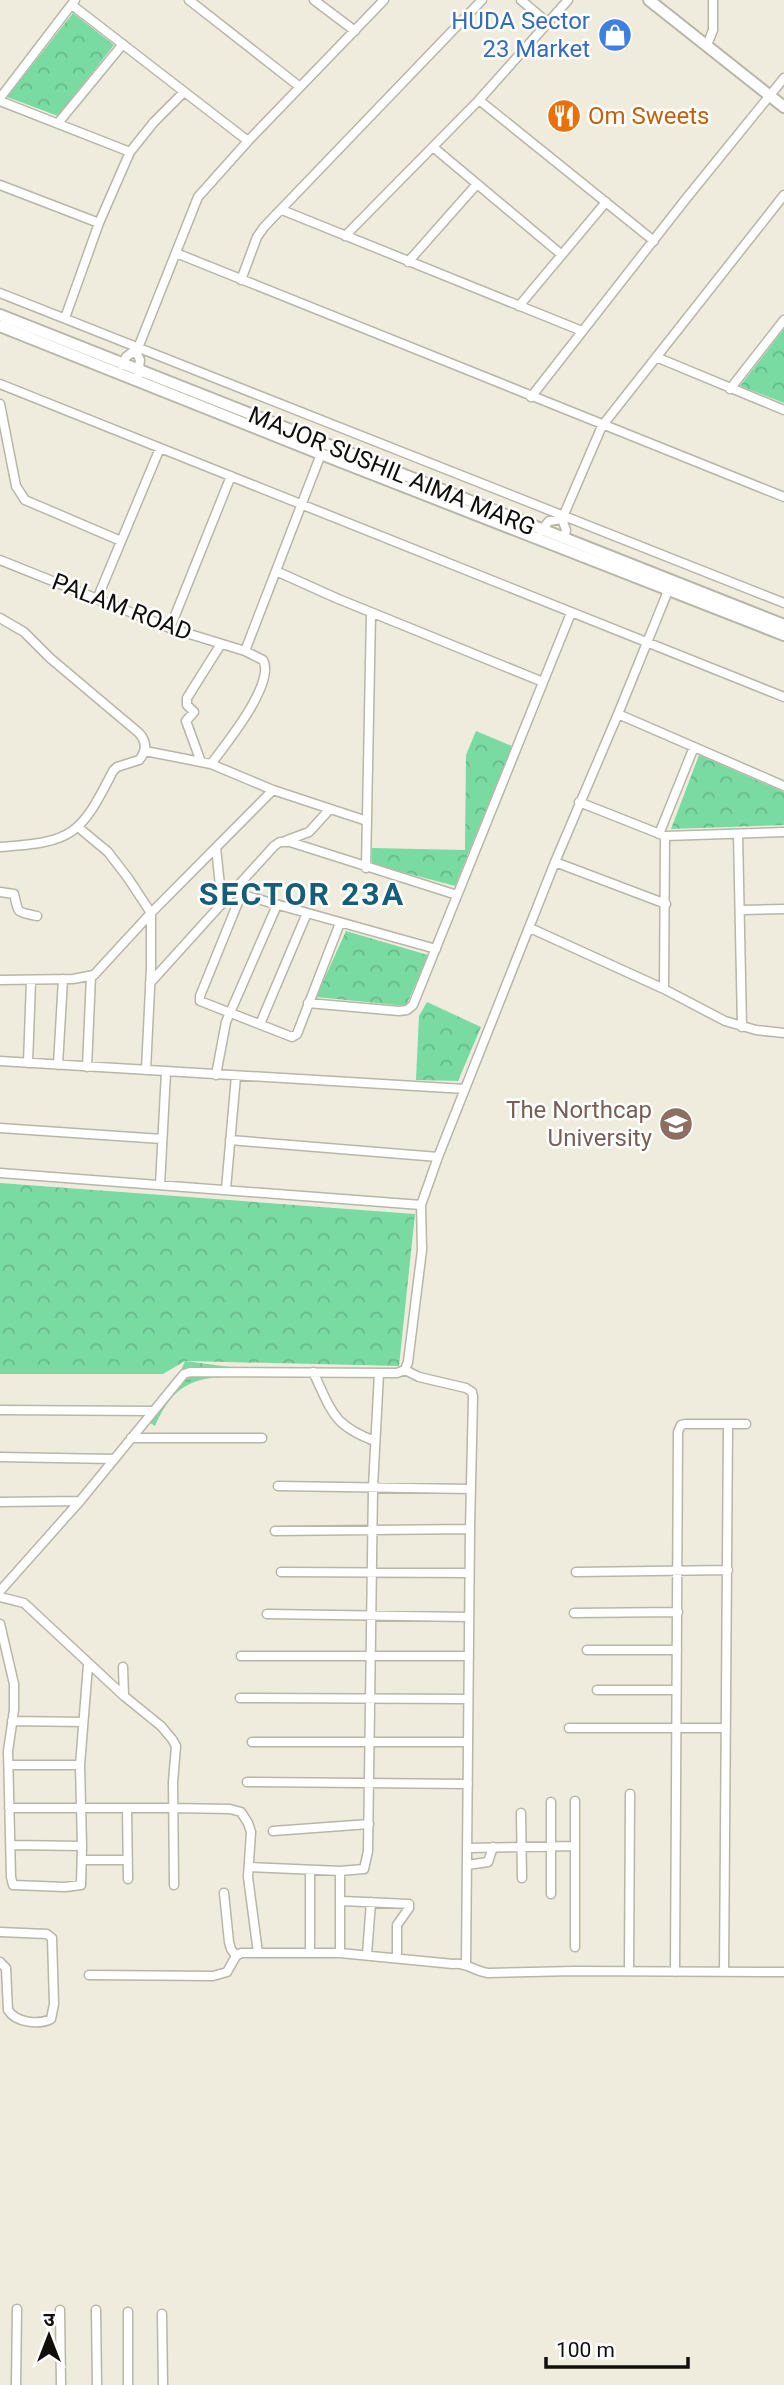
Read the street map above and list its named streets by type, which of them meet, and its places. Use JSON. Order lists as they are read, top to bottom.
{
  "streets": {
    "street": ["MAJOR SUSHIL AIMA MARG", "PALAM ROAD"]
  },
  "districts": ["SECTOR 23A"],
  "places": {
    "shop": ["HUDA Sector 23 Market"],
    "restaurant": ["Om Sweets"],
    "school or university": ["The Northcap University"]
  },
  "scale_bar": "100 m",
  "north": "top"
}
